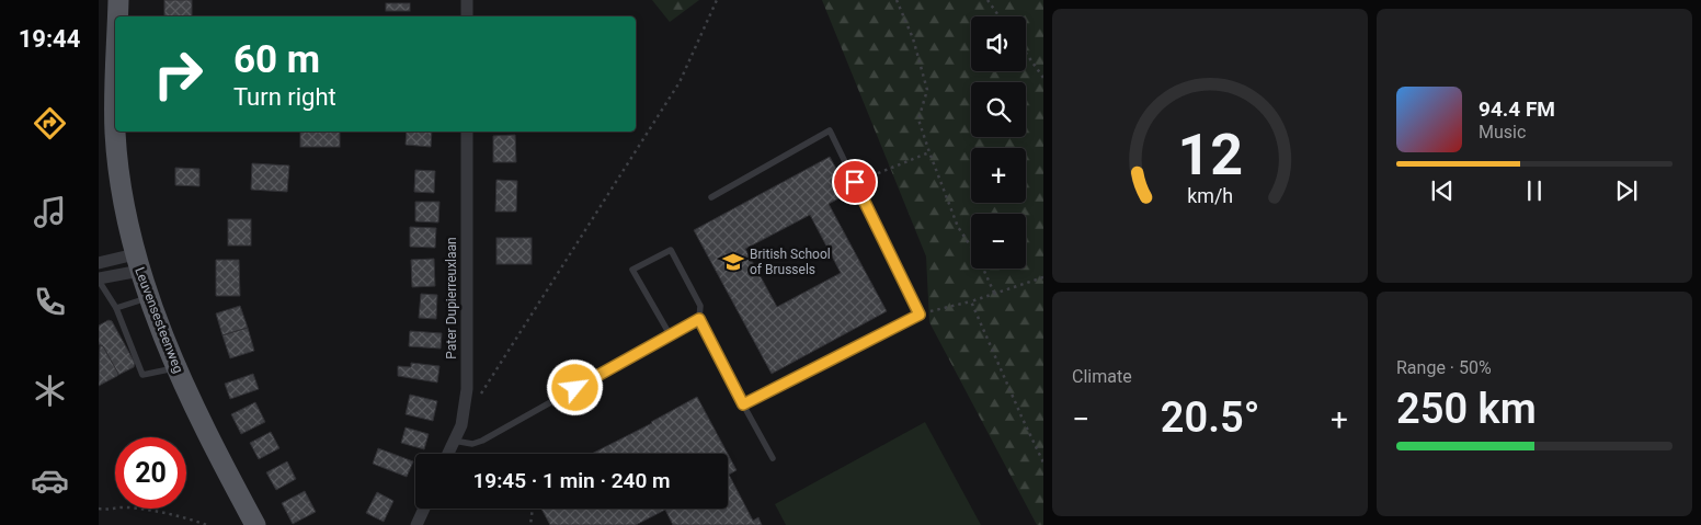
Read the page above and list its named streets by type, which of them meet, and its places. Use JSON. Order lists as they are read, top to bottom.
{
  "streets": {
    "main road": ["Leuvensesteenweg"],
    "street": ["Pater Dupierreuxlaan"]
  },
  "places": {
    "school or university": ["British School of Brussels"]
  },
  "page": {
    "tabs": "19:44",
    "map_buttons": ["+", "−"],
    "turn": ["60 m", "Turn right"],
    "song": ["94.4 FM", "Music"],
    "tile": [
      "Climate",
      ["Range · 50%", "250 km"]
    ],
    "heat": ["−", "20.5°", "+"],
    "limit": "20",
    "trip": "19:45 · 1 min · 240 m",
    "gauge": ["12", "km/h"]
  }
}
